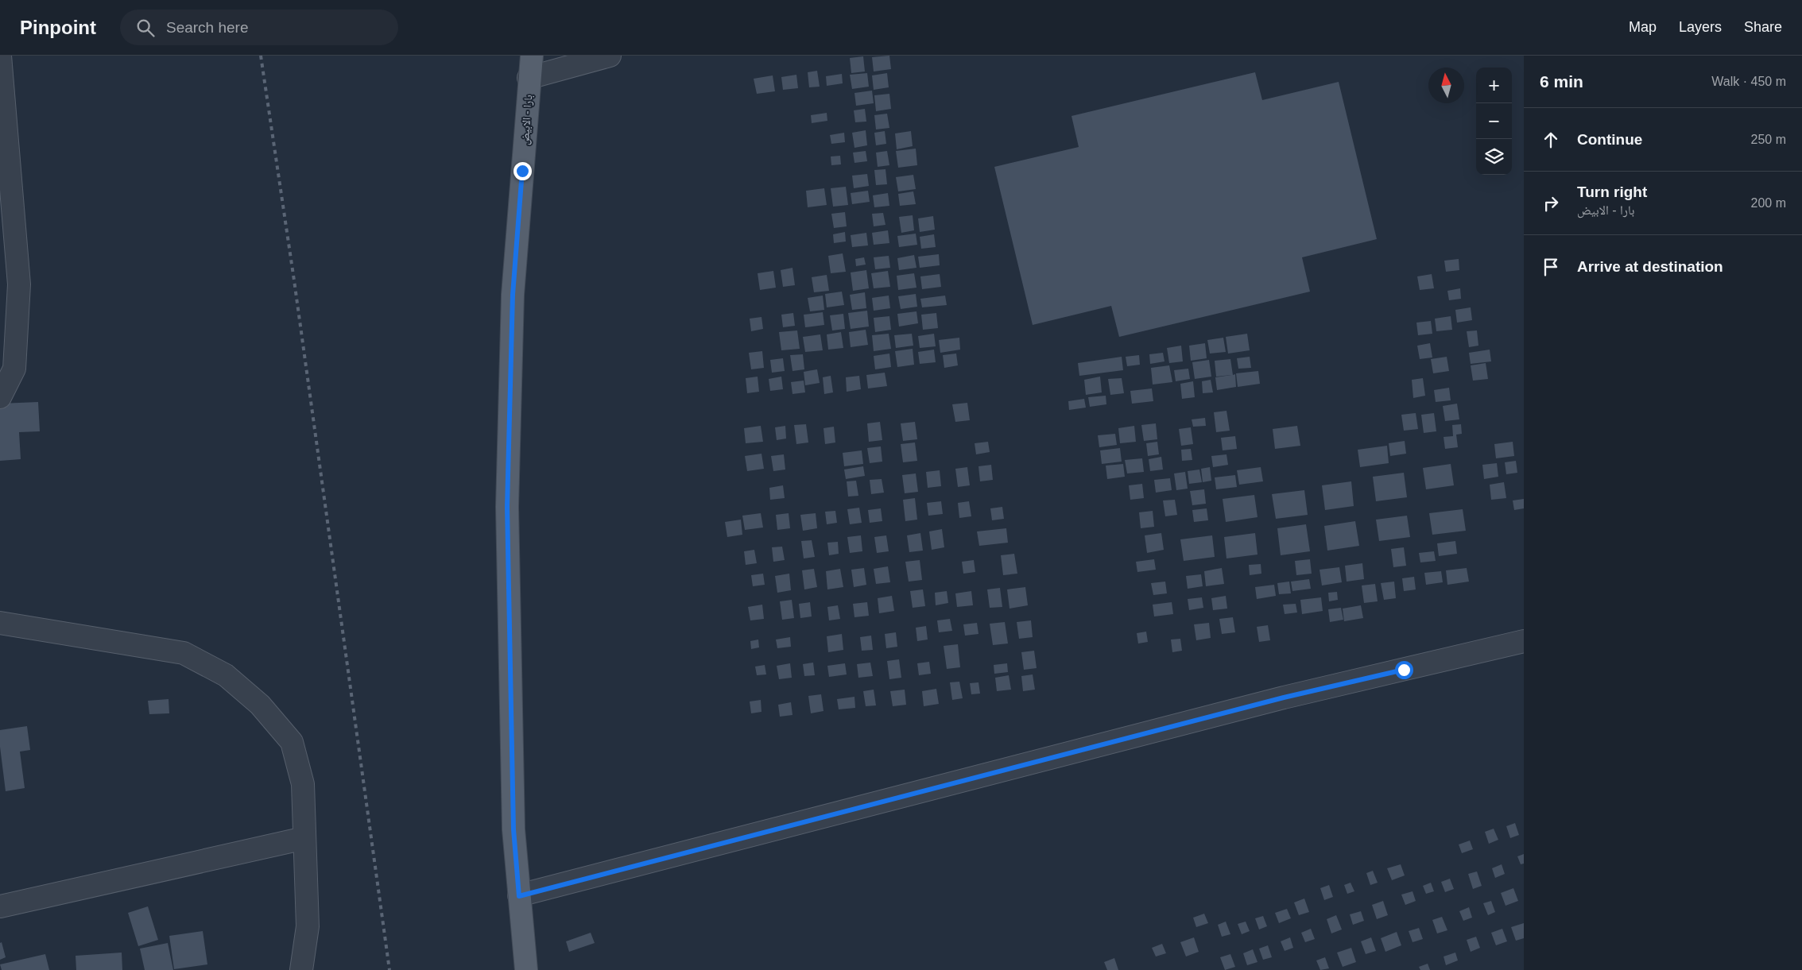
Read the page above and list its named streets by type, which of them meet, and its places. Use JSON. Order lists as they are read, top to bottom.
{
  "streets": {
    "main road": ["بارا - الابيض"]
  },
  "north": "top",
  "page": {
    "header": "Pinpoint",
    "search": "Search here",
    "nav": ["Map", "Layers", "Share"],
    "heading": ["6 min", "Walk · 450 m"],
    "map_buttons": ["+", "−"],
    "list": [
      ["Continue", "250 m"],
      ["Turn right", "بارا - الابيض", "200 m"],
      "Arrive at destination"
    ]
  }
}
